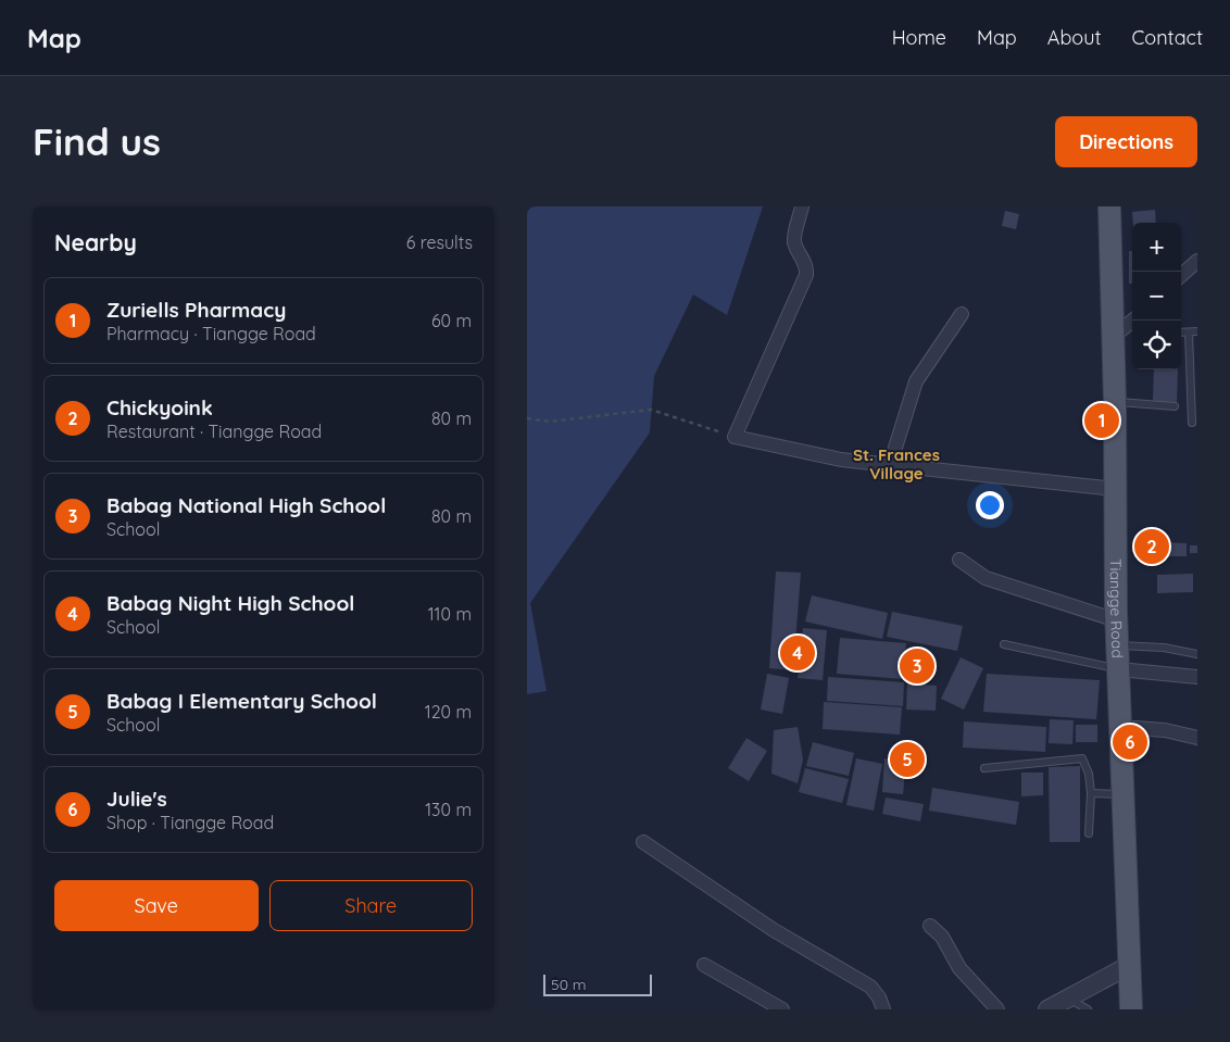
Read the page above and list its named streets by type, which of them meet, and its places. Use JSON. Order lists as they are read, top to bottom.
{
  "streets": {
    "main road": ["Tiangge Road"]
  },
  "districts": ["St. Frances Village"],
  "scale_bar": "50 m",
  "page": {
    "header": "Map",
    "nav": [
      "Home",
      "Map",
      "About",
      "Contact"
    ],
    "buttons": [
      "Directions",
      ["Save", "Share"]
    ],
    "title": "Find us",
    "heading": ["Nearby", "6 results"],
    "map_buttons": ["+", "−"],
    "list": [
      {
        "mark": "1",
        "name": "Zuriells Pharmacy",
        "note": "Pharmacy · Tiangge Road",
        "value": "60 m"
      },
      {
        "mark": "2",
        "name": "Chickyoink",
        "note": "Restaurant · Tiangge Road",
        "value": "80 m"
      },
      {
        "mark": "3",
        "name": "Babag National High School",
        "note": "School",
        "value": "80 m"
      },
      {
        "mark": "4",
        "name": "Babag Night High School",
        "note": "School",
        "value": "110 m"
      },
      {
        "mark": "5",
        "name": "Babag I Elementary School",
        "note": "School",
        "value": "120 m"
      },
      {
        "mark": "6",
        "name": "Julie's",
        "note": "Shop · Tiangge Road",
        "value": "130 m"
      }
    ],
    "pins": [
      "1",
      "2",
      "4",
      "3",
      "6",
      "5"
    ],
    "scale": "50 m"
  }
}
